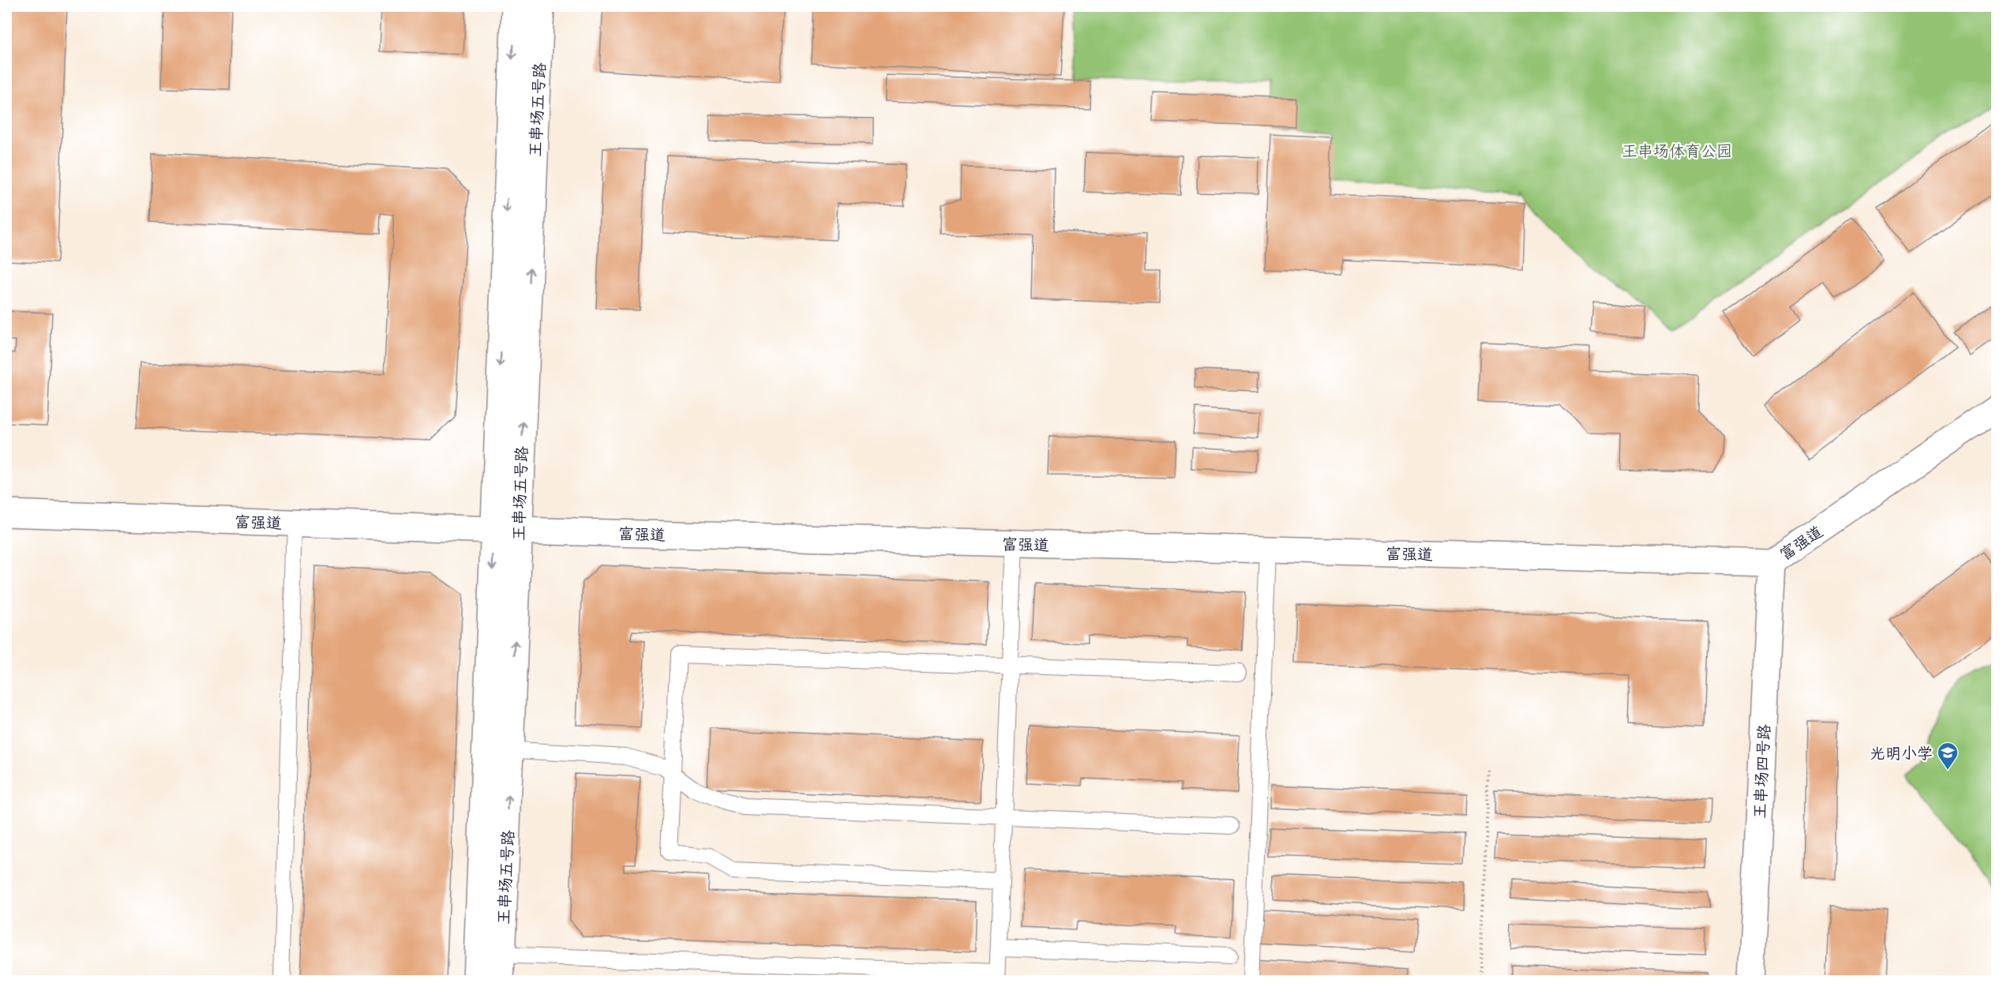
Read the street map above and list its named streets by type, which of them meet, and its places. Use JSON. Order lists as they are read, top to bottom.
{
  "streets": {
    "street": ["王串场五号路", "富强道", "王串场四号路"]
  },
  "crossings": [
    ["王串场五号路", "富强道"],
    ["富强道", "王串场四号路"]
  ],
  "parks": ["王串场体育公园"],
  "places": {
    "school or university": ["光明小学"]
  }
}
